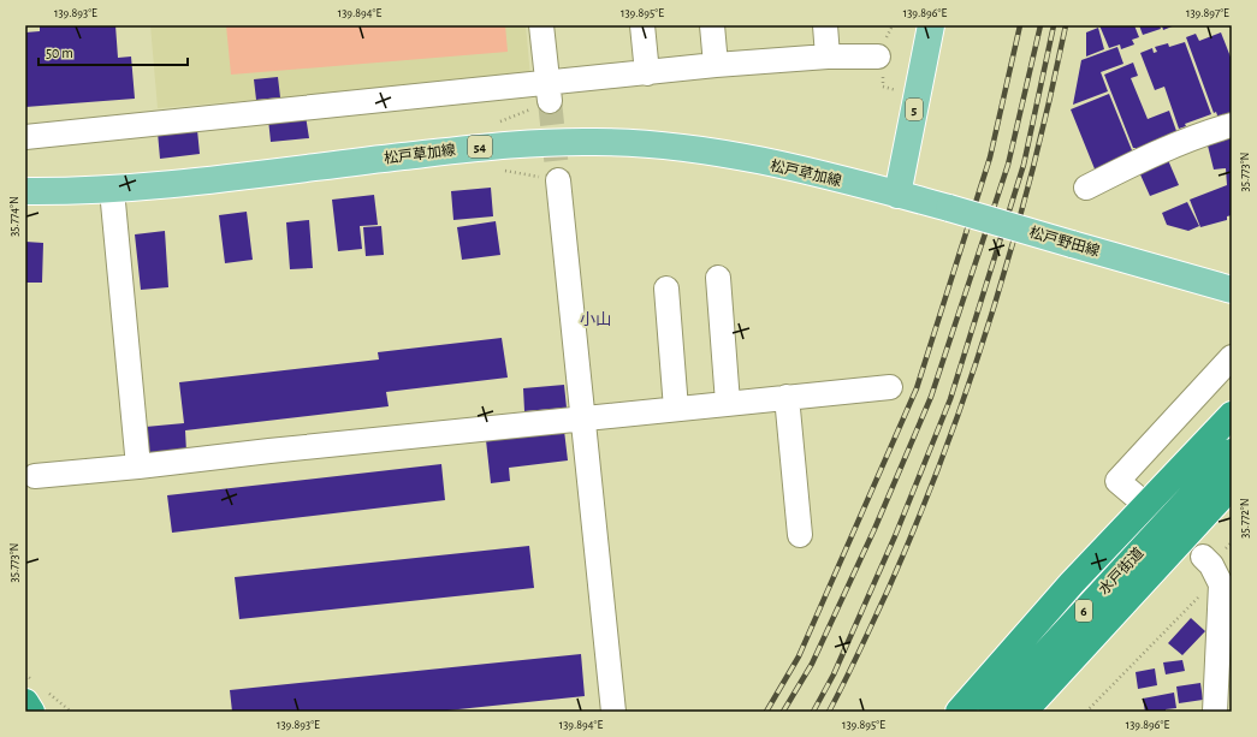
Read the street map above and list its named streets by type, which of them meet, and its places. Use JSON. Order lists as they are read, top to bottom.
{
  "streets": {
    "highway": ["水戸街道", "6"],
    "main road": [
      "5",
      "54",
      "松戸草加線",
      "松戸野田線"
    ]
  },
  "crossings": [
    ["5", "松戸草加線"],
    ["5", "松戸野田線"],
    ["松戸草加線", "松戸野田線"]
  ],
  "districts": ["小山"],
  "scale_bar": "50 m",
  "coordinates": [
    "139.893°E",
    "139.894°E",
    "139.895°E",
    "139.896°E",
    "139.897°E",
    "35.773°N",
    "35.774°N",
    "35.772°N"
  ]
}
